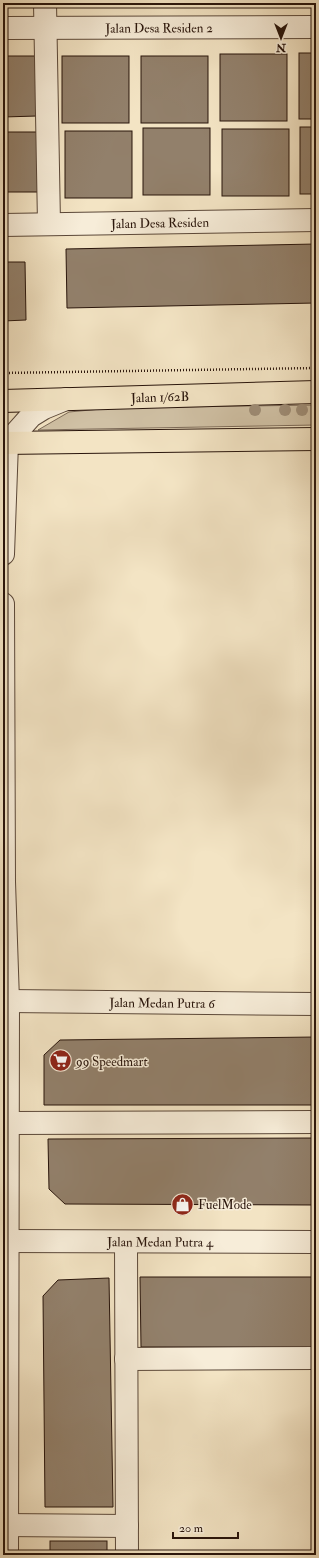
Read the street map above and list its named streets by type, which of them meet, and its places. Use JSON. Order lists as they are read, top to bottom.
{
  "streets": {
    "main road": ["Jalan 1/62B"],
    "street": [
      "Jalan Desa Residen 2",
      "Jalan Desa Residen",
      "Jalan Medan Putra 6",
      "Jalan Medan Putra 4"
    ]
  },
  "places": {
    "supermarket": ["99 Speedmart"],
    "shop": ["FuelMode"]
  },
  "scale_bar": "20 m",
  "north": "bottom"
}
